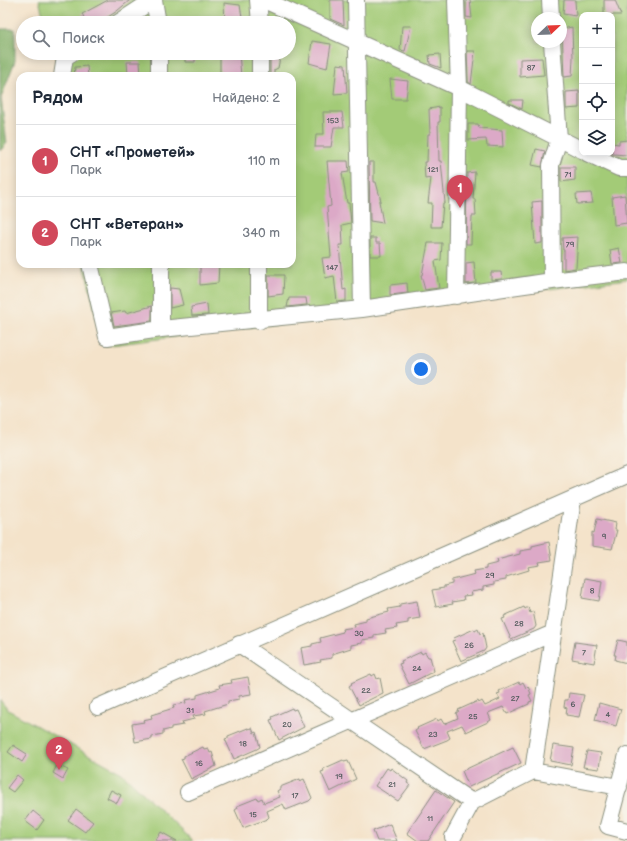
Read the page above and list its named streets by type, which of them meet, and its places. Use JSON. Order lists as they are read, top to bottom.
{
  "house_numbers": [
    "87",
    "153",
    "121",
    "71",
    "79",
    "147",
    "9",
    "29",
    "8",
    "28",
    "30",
    "26",
    "7",
    "24",
    "22",
    "27",
    "6",
    "31",
    "4",
    "25",
    "20",
    "23",
    "18",
    "16",
    "19",
    "21",
    "17",
    "15",
    "11"
  ],
  "north": "top right",
  "page": {
    "map_buttons": ["+", "−"],
    "search": "Поиск",
    "heading": ["Рядом", "Найдено: 2"],
    "list": [
      {
        "mark": "1",
        "name": "СНТ «Прометей»",
        "note": "Парк",
        "value": "110 m"
      },
      {
        "mark": "2",
        "name": "СНТ «Ветеран»",
        "note": "Парк",
        "value": "340 m"
      }
    ],
    "pins": ["1", "2"]
  }
}
